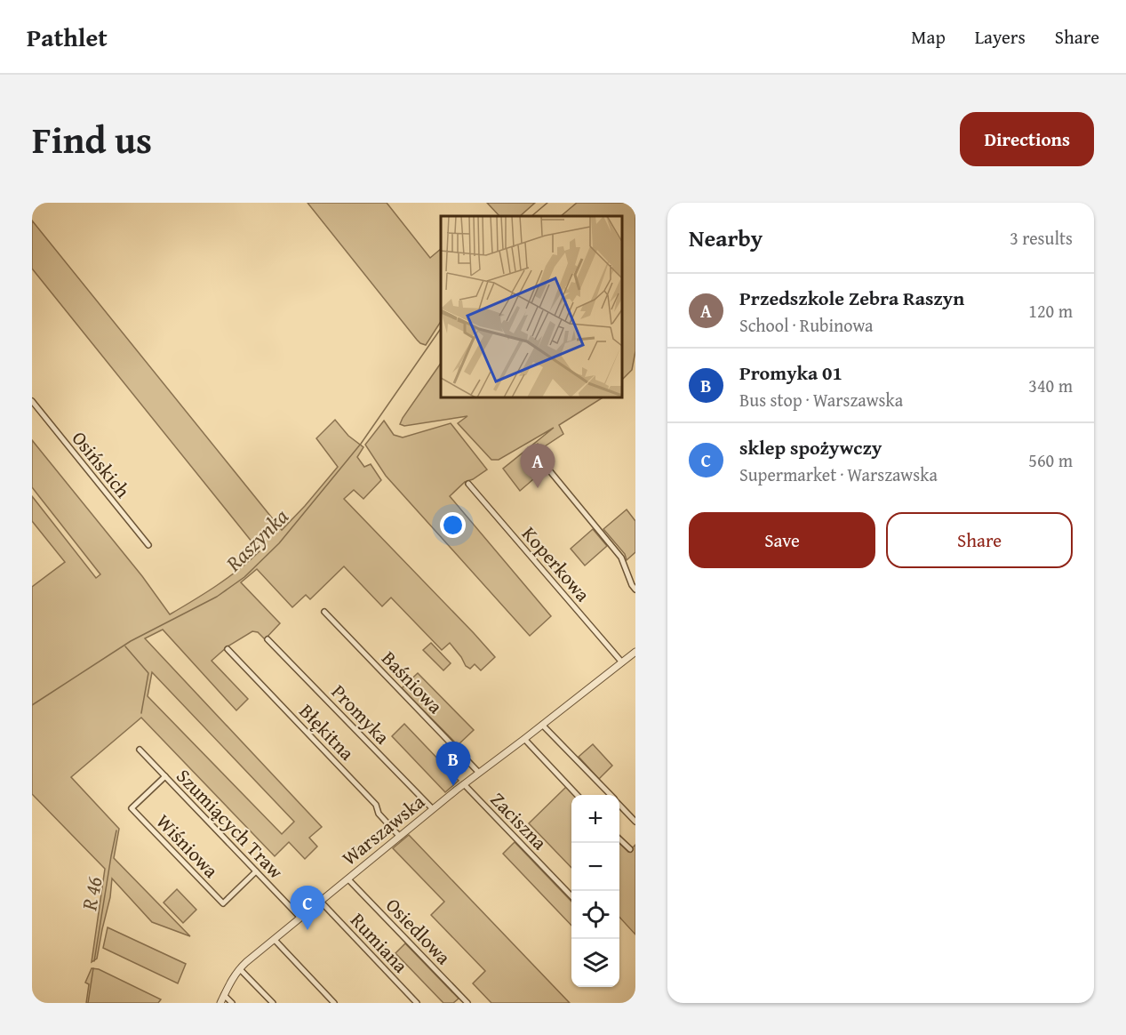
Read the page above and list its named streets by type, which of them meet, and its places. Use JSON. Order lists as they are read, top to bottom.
{
  "streets": {
    "street": [
      "Osińskich",
      "Koperkowa",
      "Baśniowa",
      "Promyka",
      "Błękitna",
      "Zaciszna",
      "Szumiących Traw",
      "Warszawska",
      "Wiśniowa",
      "Osiedlowa",
      "Rumiana"
    ]
  },
  "crossings": [
    ["Koperkowa", "Warszawska"],
    ["Baśniowa", "Warszawska"],
    ["Promyka", "Warszawska"],
    ["Błękitna", "Warszawska"],
    ["Zaciszna", "Warszawska"],
    ["Szumiących Traw", "Warszawska"],
    ["Szumiących Traw", "Wiśniowa"],
    ["Warszawska", "Osiedlowa"],
    ["Warszawska", "Rumiana"]
  ],
  "water": ["Raszynka", "R 46"],
  "page": {
    "header": "Pathlet",
    "nav": ["Map", "Layers", "Share"],
    "title": "Find us",
    "buttons": [
      "Directions",
      ["Save", "Share"]
    ],
    "heading": ["Nearby", "3 results"],
    "list": [
      {
        "mark": "A",
        "name": "Przedszkole Zebra Raszyn",
        "note": "School · Rubinowa",
        "value": "120 m"
      },
      {
        "mark": "B",
        "name": "Promyka 01",
        "note": "Bus stop · Warszawska",
        "value": "340 m"
      },
      {
        "mark": "C",
        "name": "sklep spożywczy",
        "note": "Supermarket · Warszawska",
        "value": "560 m"
      }
    ],
    "pins": ["A", "B", "C"],
    "map_buttons": ["+", "−"]
  }
}
